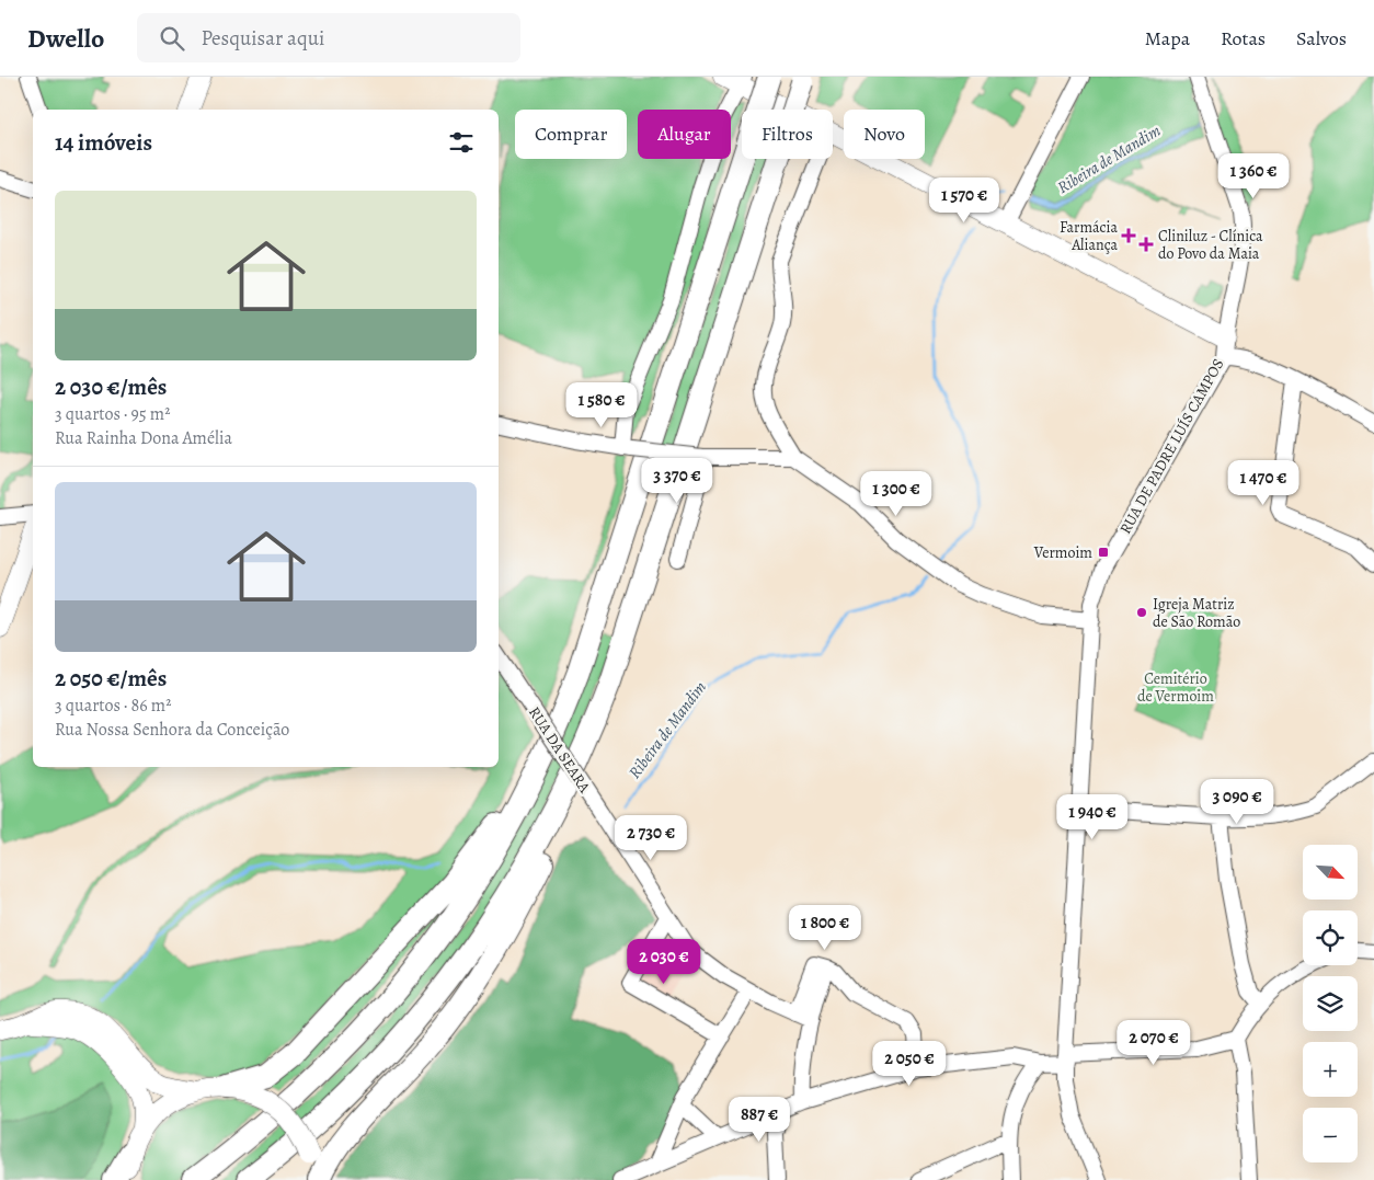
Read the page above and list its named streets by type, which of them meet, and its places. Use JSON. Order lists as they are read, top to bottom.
{
  "streets": {
    "street": ["RUA DE PADRE LUÍS CAMPOS", "RUA DA SEARA"]
  },
  "water": ["Ribeira de Mandim"],
  "parks": ["Cemitério de Vermoim"],
  "places": {
    "health": ["Farmácia Aliança", "Cliniluz - Clínica do Povo da Maia"],
    "transit": ["Vermoim"],
    "other": ["Igreja Matriz de São Romão"]
  },
  "north": "bottom right",
  "page": {
    "header": "Dwello",
    "search": "Pesquisar aqui",
    "nav": ["Mapa", "Rotas", "Salvos"],
    "chip": [
      "Comprar",
      "Alugar",
      "Filtros",
      "Novo"
    ],
    "heading": "14 imóveis",
    "price": [
      "1 360 €",
      "1 570 €",
      "1 580 €",
      "3 370 €",
      "1 470 €",
      "1 300 €",
      "3 090 €",
      "1 940 €",
      "2 730 €",
      "1 800 €",
      "2 030 €",
      "2 070 €",
      "2 050 €",
      "887 €"
    ],
    "list": [
      {
        "name": "2 030 €/mês",
        "note": "3 quartos · 95 m² · Rua Rainha Dona Amélia"
      },
      {
        "name": "2 050 €/mês",
        "note": "3 quartos · 86 m² · Rua Nossa Senhora da Conceição"
      }
    ],
    "map_buttons": ["+", "−"]
  }
}
